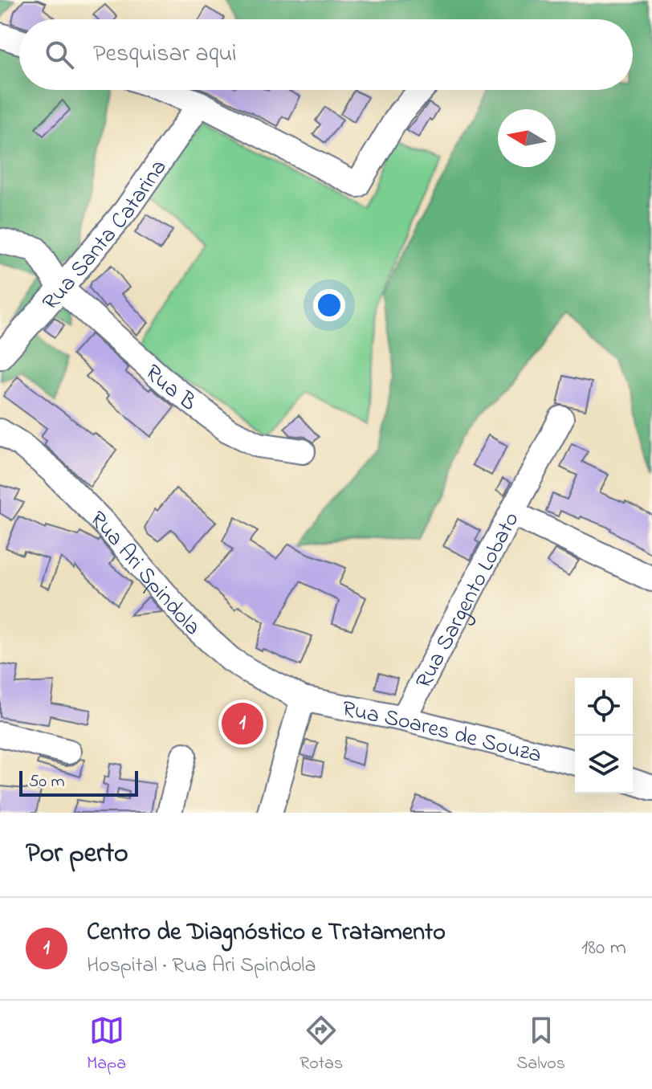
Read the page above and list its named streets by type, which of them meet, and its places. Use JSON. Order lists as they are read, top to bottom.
{
  "streets": {
    "street": [
      "Rua Santa Catarina",
      "Rua B",
      "Rua Ari Spindola",
      "Rua Sargento Lobato",
      "Rua Soares de Souza"
    ]
  },
  "crossings": [
    ["Rua Santa Catarina", "Rua B"],
    ["Rua Ari Spindola", "Rua Soares de Souza"],
    ["Rua Sargento Lobato", "Rua Soares de Souza"]
  ],
  "scale_bar": "50 m",
  "north": "left",
  "page": {
    "search": "Pesquisar aqui",
    "pins": "1",
    "scale": "50 m",
    "heading": "Por perto",
    "list": [
      {
        "mark": "1",
        "name": "Centro de Diagnóstico e Tratamento",
        "note": "Hospital · Rua Ari Spindola",
        "value": "180 m"
      }
    ],
    "nav": ["Mapa", "Rotas", "Salvos"]
  }
}
